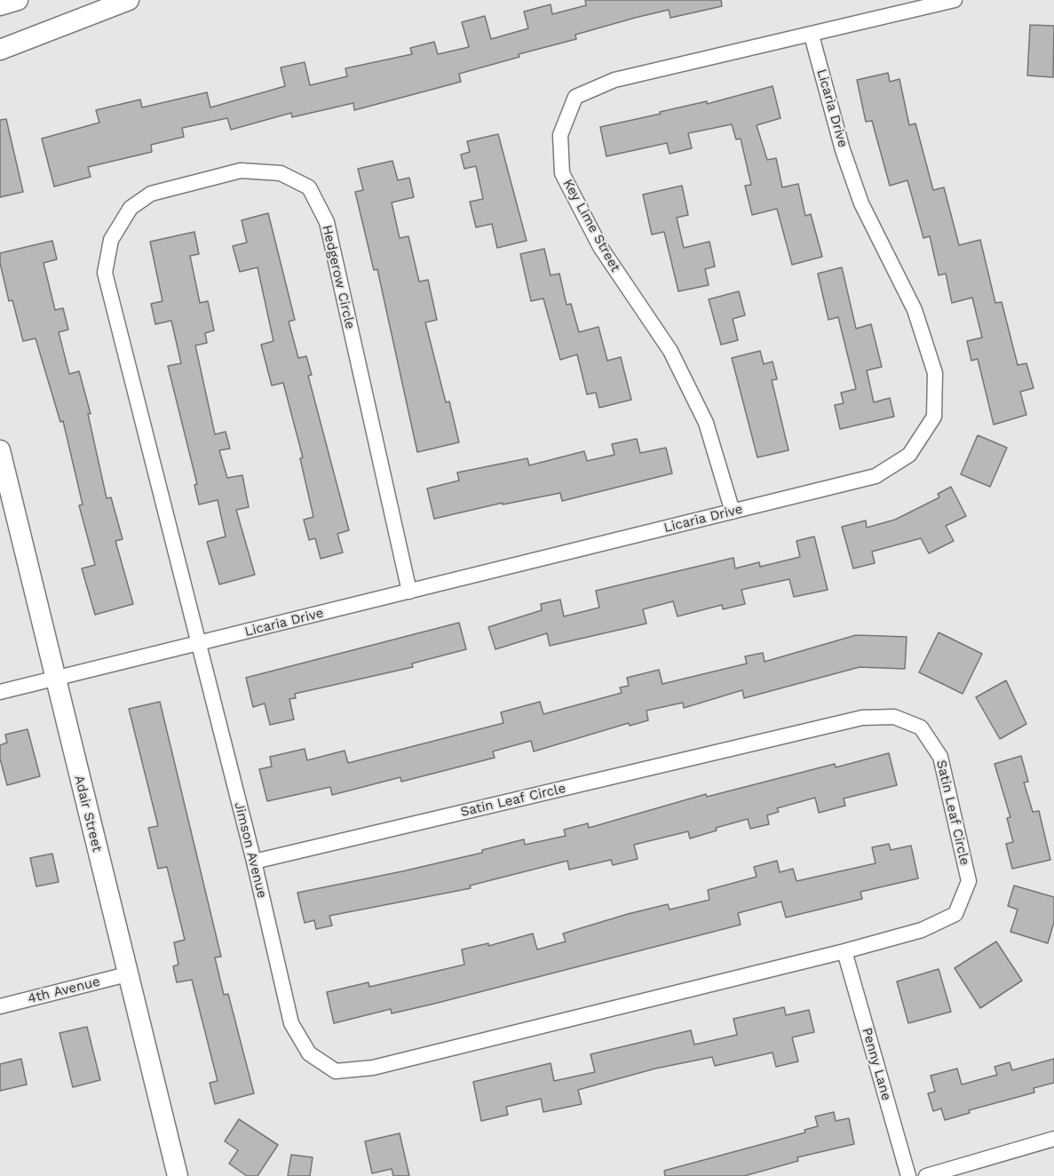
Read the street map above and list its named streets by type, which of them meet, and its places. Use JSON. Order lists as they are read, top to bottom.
{
  "streets": {
    "street": [
      "Licaria Drive",
      "Key Lime Street",
      "Hedgerow Circle",
      "Satin Leaf Circle",
      "Adair Street",
      "Jimson Avenue",
      "4th Avenue",
      "Penny Lane"
    ]
  },
  "crossings": [
    ["Licaria Drive", "Key Lime Street"],
    ["Licaria Drive", "Hedgerow Circle"],
    ["Licaria Drive", "Adair Street"],
    ["Licaria Drive", "Jimson Avenue"],
    ["Hedgerow Circle", "Jimson Avenue"],
    ["Satin Leaf Circle", "Jimson Avenue"],
    ["Satin Leaf Circle", "Penny Lane"],
    ["Adair Street", "4th Avenue"]
  ]
}
